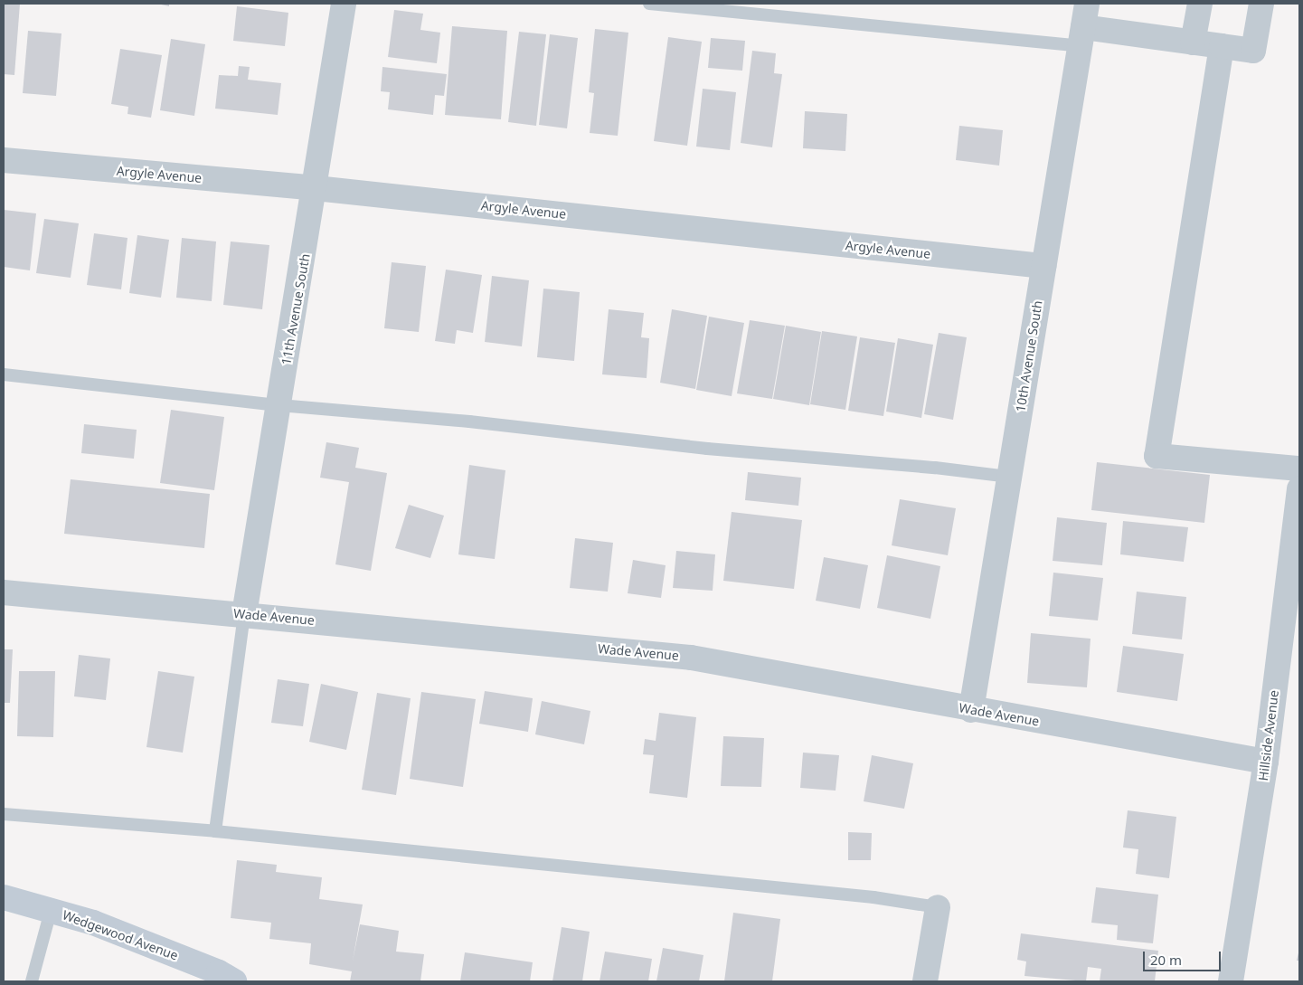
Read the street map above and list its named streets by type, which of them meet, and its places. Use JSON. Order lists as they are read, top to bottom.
{
  "streets": {
    "main road": ["Wedgewood Avenue"],
    "street": [
      "Argyle Avenue",
      "11th Avenue South",
      "10th Avenue South",
      "Wade Avenue",
      "Hillside Avenue"
    ]
  },
  "crossings": [
    ["Argyle Avenue", "11th Avenue South"],
    ["Argyle Avenue", "10th Avenue South"],
    ["11th Avenue South", "Wade Avenue"],
    ["10th Avenue South", "Wade Avenue"],
    ["Wade Avenue", "Hillside Avenue"]
  ],
  "scale_bar": "20 m"
}
